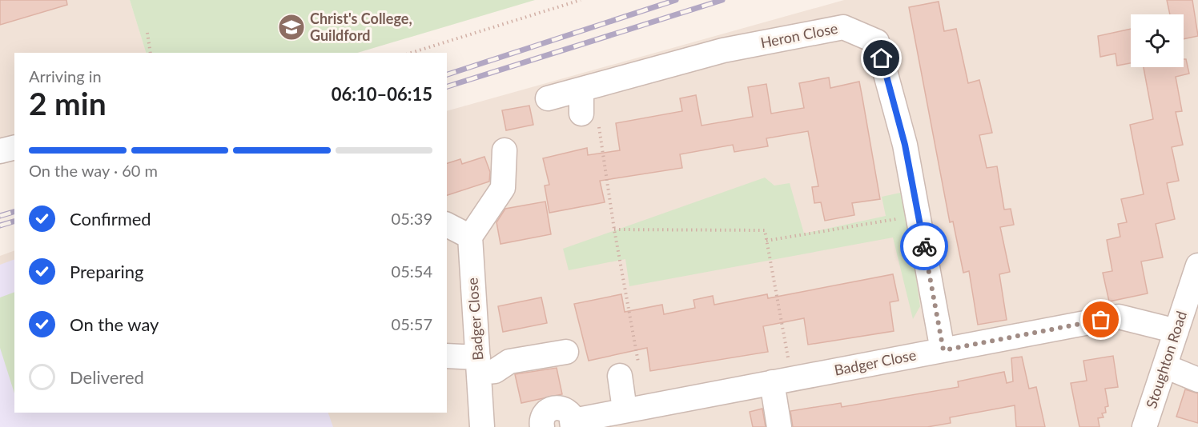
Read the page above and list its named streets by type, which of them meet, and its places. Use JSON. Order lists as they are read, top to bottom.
{
  "streets": {
    "street": ["Heron Close", "Badger Close", "Stoughton Road"]
  },
  "crossings": [
    ["Heron Close", "Badger Close"],
    ["Badger Close", "Stoughton Road"]
  ],
  "places": {
    "school or university": ["Christ's College, Guildford"]
  },
  "page": {
    "heading": ["2 min", "Arriving in", "06:10–06:15"],
    "bar": "On the way · 60 m",
    "list": [
      ["Confirmed", "05:39"],
      ["Preparing", "05:54"],
      ["On the way", "05:57"],
      "Delivered"
    ]
  }
}
